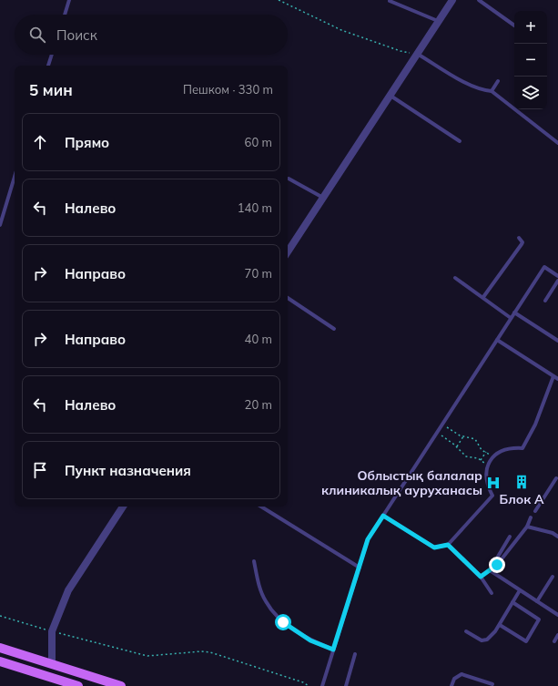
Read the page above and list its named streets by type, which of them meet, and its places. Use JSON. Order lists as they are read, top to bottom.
{
  "places": {
    "building": ["Блок А"],
    "hospital": ["Облыстық балалар клиникалық ауруханасы"]
  },
  "page": {
    "map_buttons": ["+", "−"],
    "search": "Поиск",
    "heading": ["5 мин", "Пешком · 330 m"],
    "list": [
      ["Прямо", "60 m"],
      ["Налево", "140 m"],
      ["Направо", "70 m"],
      ["Направо", "40 m"],
      ["Налево", "20 m"],
      "Пункт назначения"
    ]
  }
}
